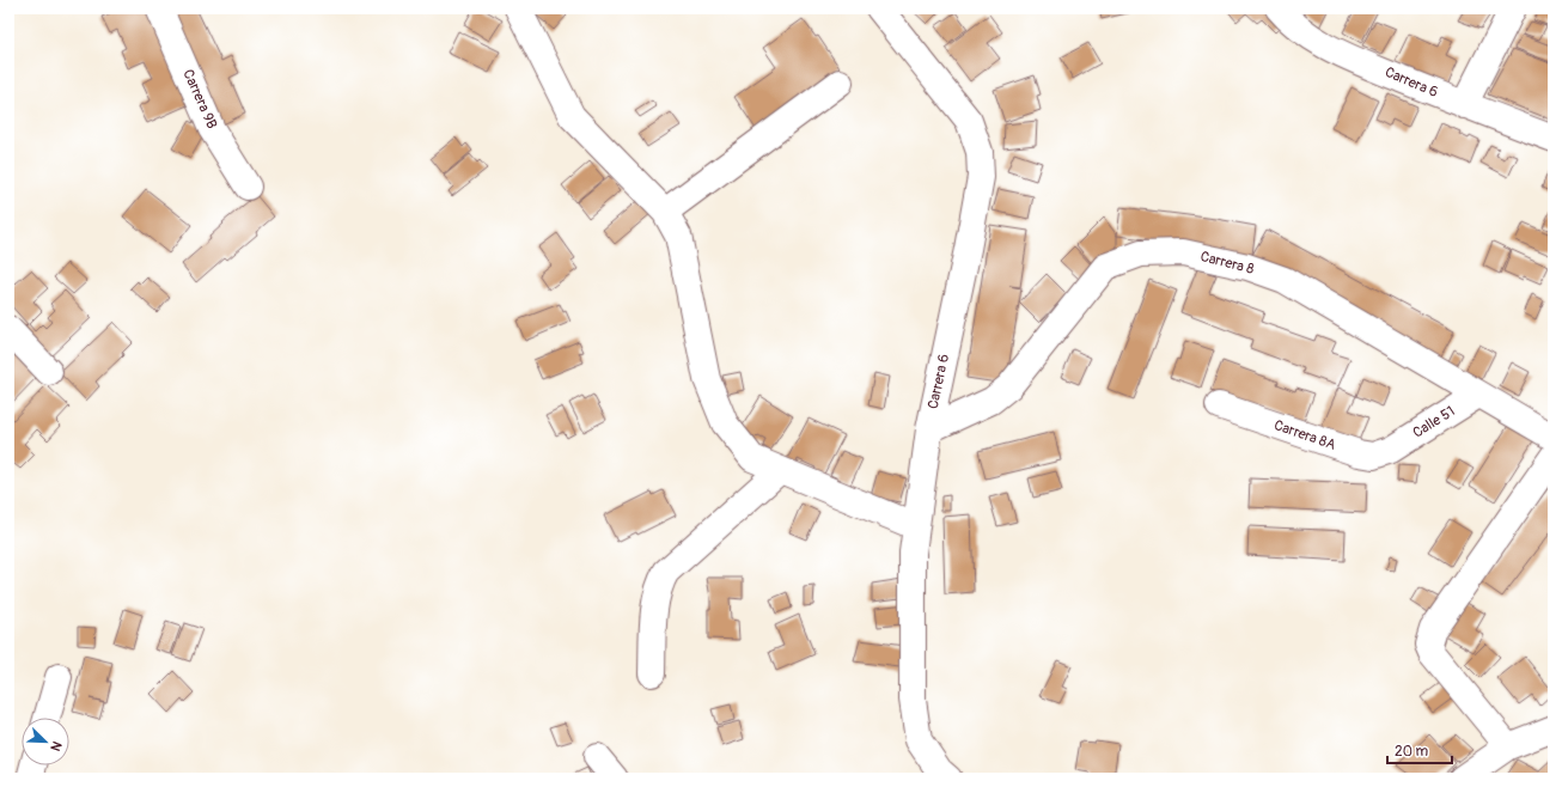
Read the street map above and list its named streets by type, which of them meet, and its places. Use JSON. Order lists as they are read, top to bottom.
{
  "streets": {
    "street": [
      "Carrera 6",
      "Carrera 9B",
      "Carrera 8",
      "Calle 51",
      "Carrera 8A"
    ]
  },
  "crossings": [
    ["Carrera 6", "Carrera 8"],
    ["Carrera 8", "Calle 51"],
    ["Calle 51", "Carrera 8A"]
  ],
  "scale_bar": "20 m",
  "north": "bottom right"
}
